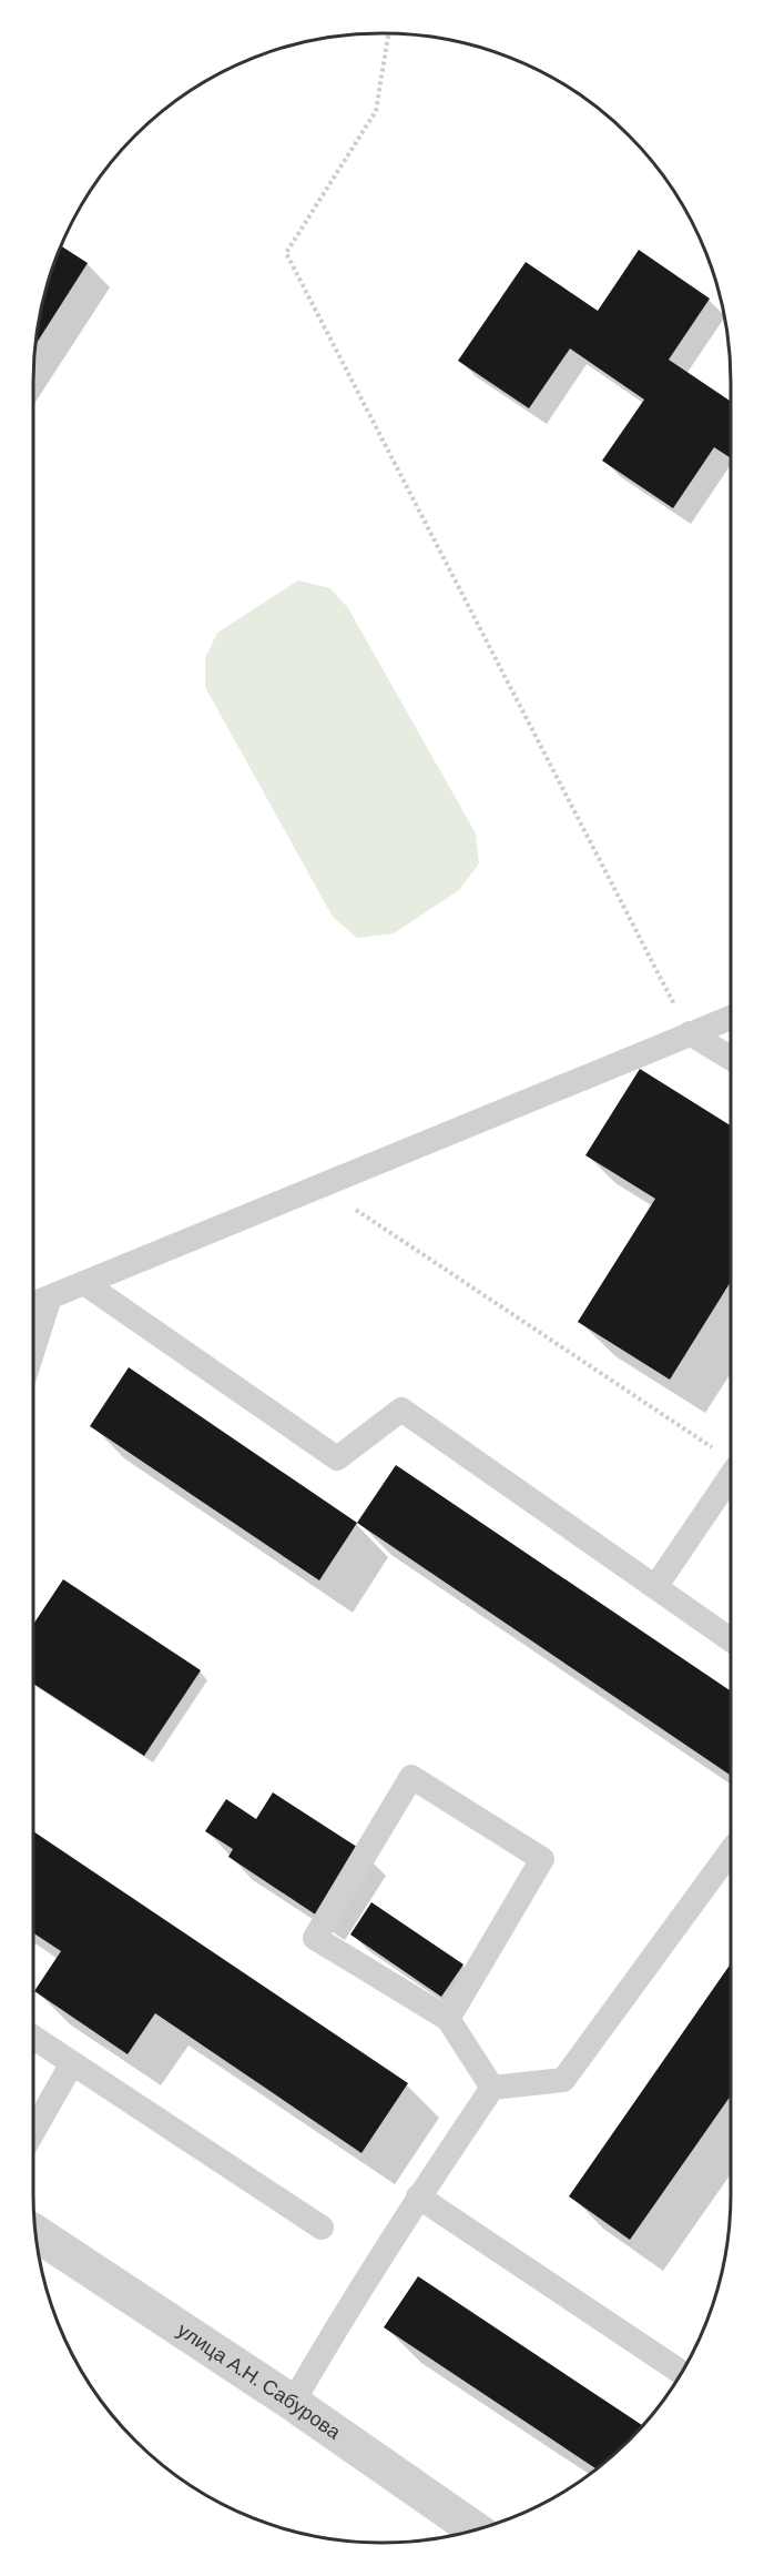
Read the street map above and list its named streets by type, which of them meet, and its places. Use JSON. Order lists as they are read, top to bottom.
{
  "streets": {
    "street": ["улица А.Н. Сабурова"]
  }
}
